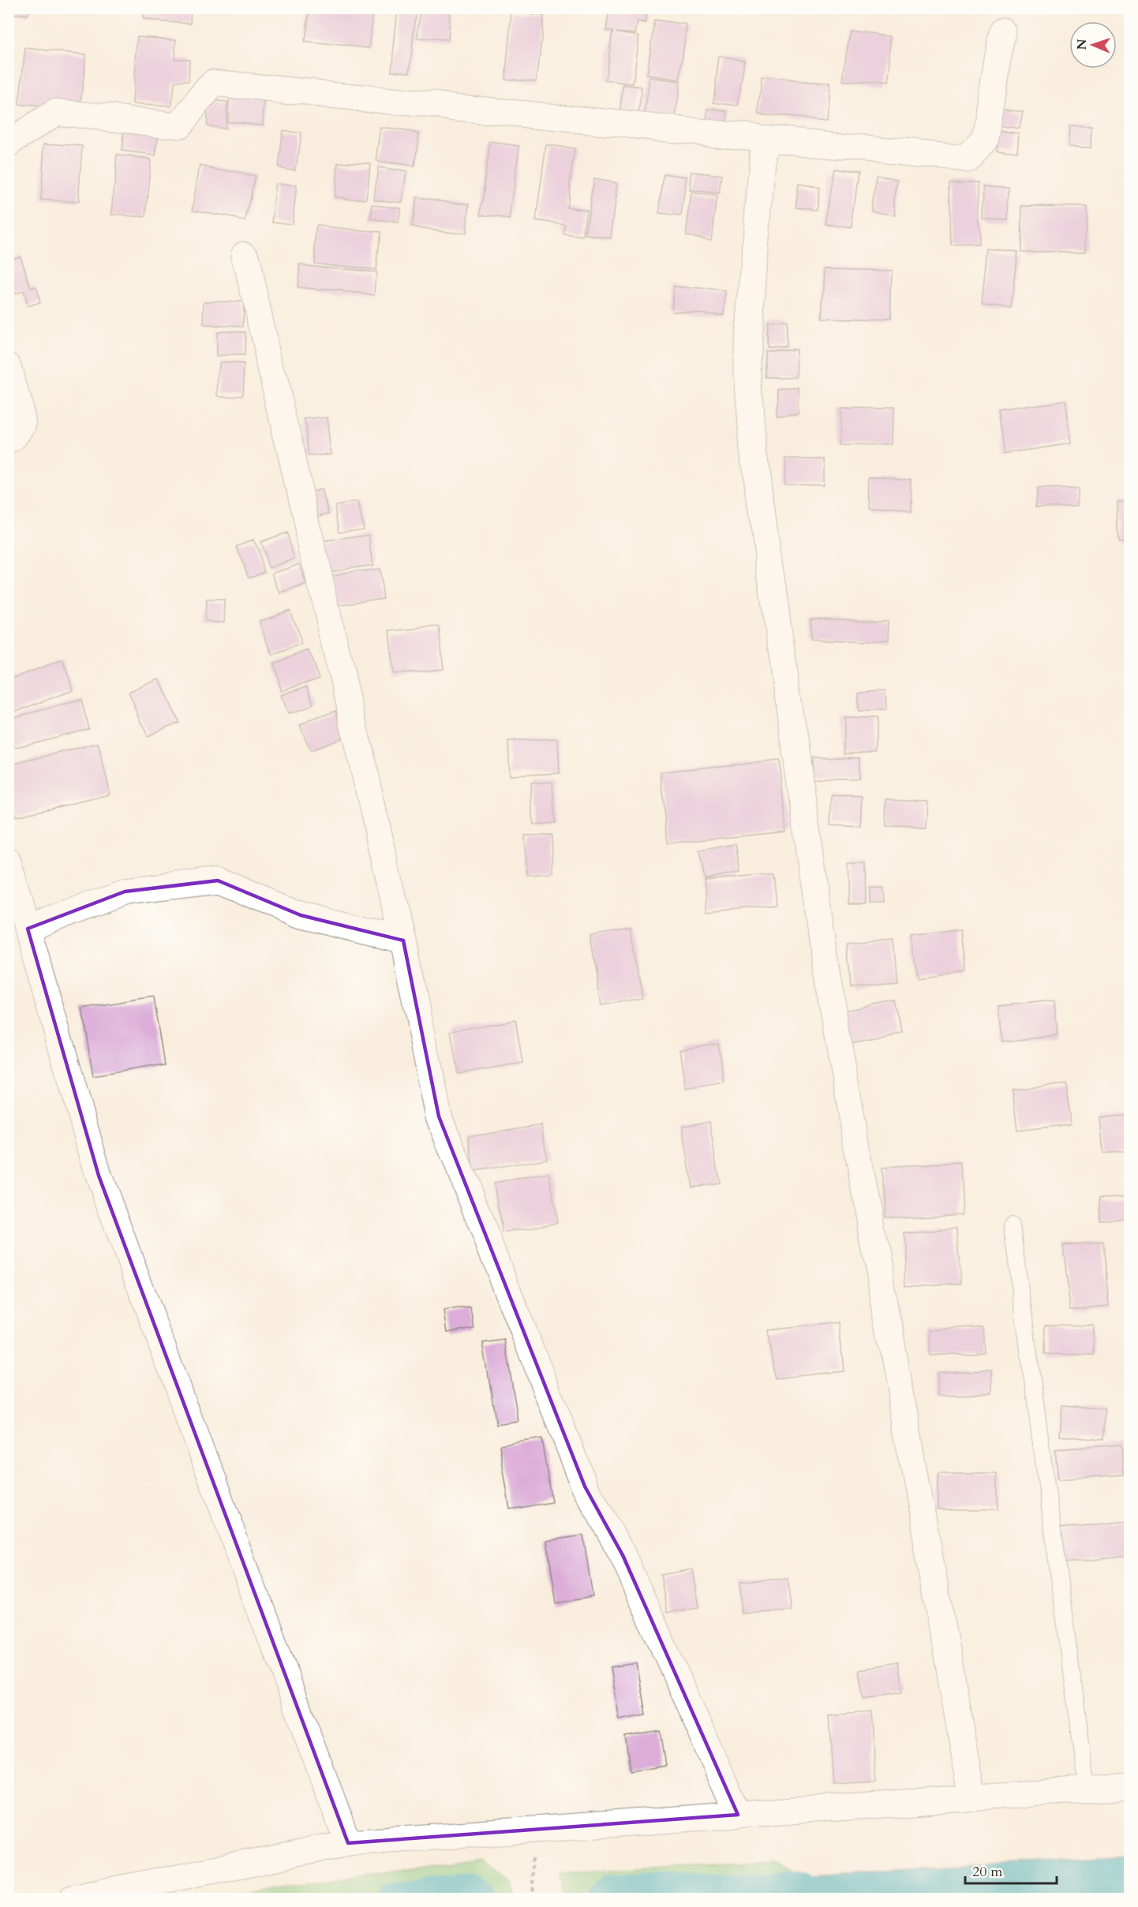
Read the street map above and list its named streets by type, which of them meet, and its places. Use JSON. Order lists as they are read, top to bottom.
{
  "scale_bar": "20 m",
  "north": "left"
}
